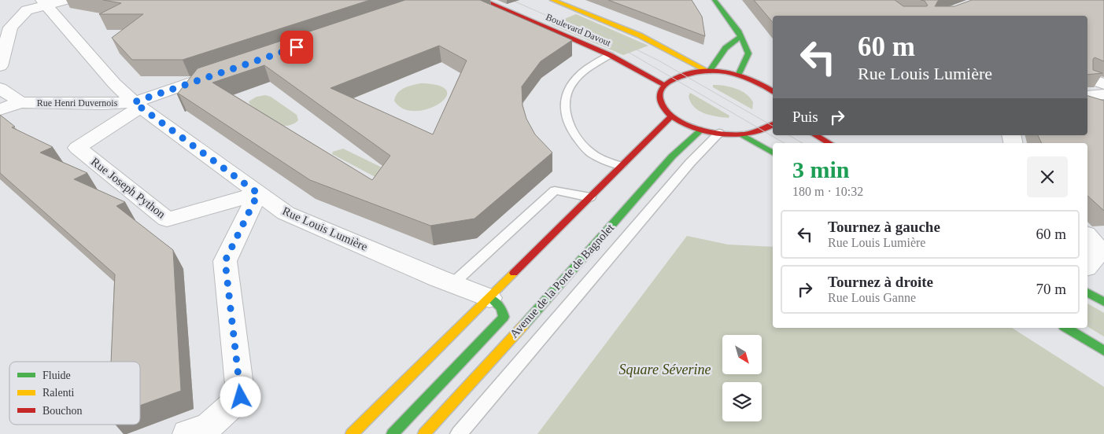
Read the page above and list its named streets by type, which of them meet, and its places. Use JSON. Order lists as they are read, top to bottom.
{
  "streets": {
    "main road": ["Boulevard Davout", "Avenue de la Porte de Bagnolet"],
    "street": ["Rue Henri Duvernois", "Rue Joseph Python", "Rue Louis Lumière"]
  },
  "crossings": [
    ["Rue Henri Duvernois", "Rue Joseph Python"],
    ["Rue Henri Duvernois", "Rue Louis Lumière"],
    ["Rue Joseph Python", "Rue Louis Lumière"]
  ],
  "parks": ["Square Séverine"],
  "legend": ["Fluide", "Ralenti", "Bouchon"],
  "north": "bottom right",
  "page": {
    "turn": ["60 m", "Rue Louis Lumière"],
    "then": "Puis",
    "heading": ["3 min", "180 m · 10:32"],
    "list": [
      {
        "name": "Tournez à gauche",
        "note": "Rue Louis Lumière",
        "value": "60 m"
      },
      {
        "name": "Tournez à droite",
        "note": "Rue Louis Ganne",
        "value": "70 m"
      }
    ]
  }
}
